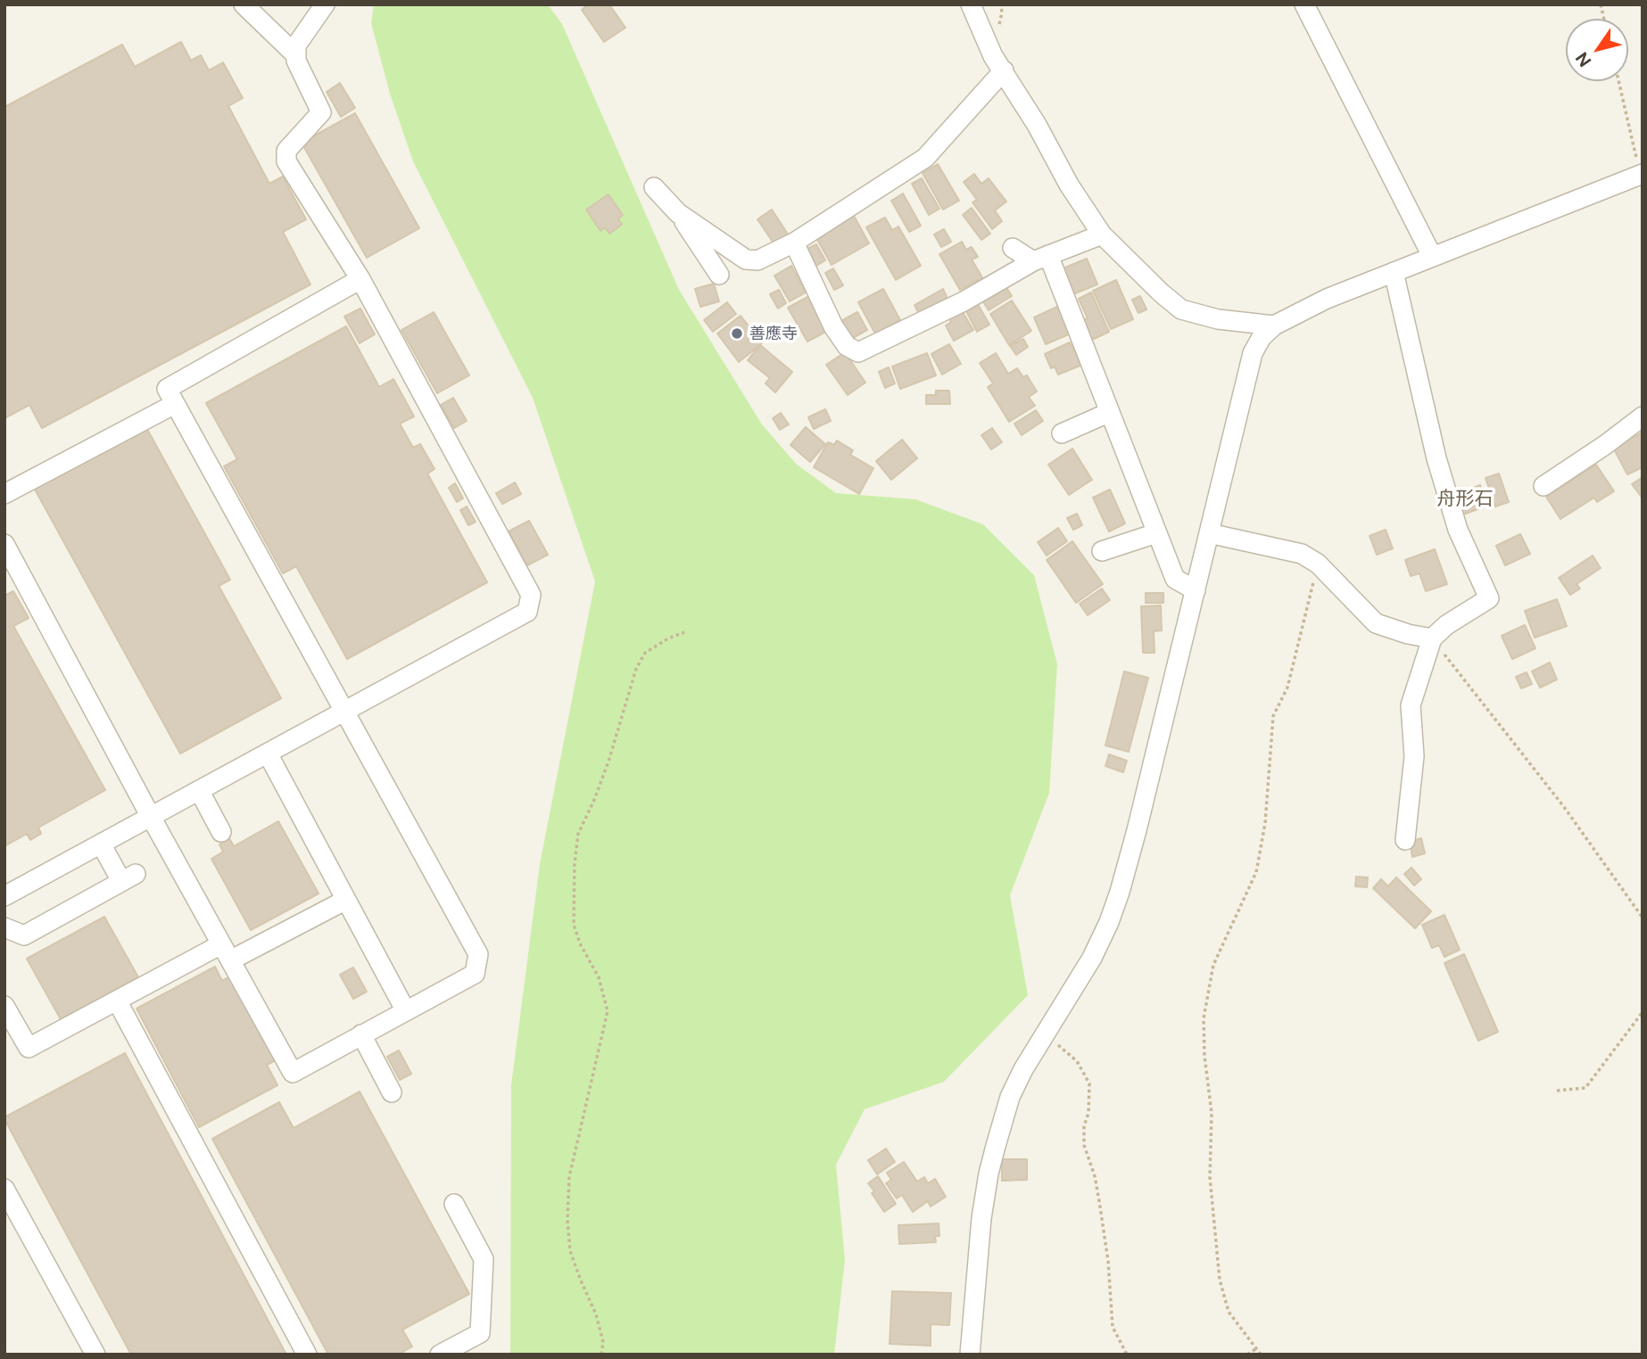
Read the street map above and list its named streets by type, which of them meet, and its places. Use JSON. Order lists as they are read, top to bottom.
{
  "districts": ["舟形石"],
  "places": ["善應寺"],
  "north": "bottom left"
}
